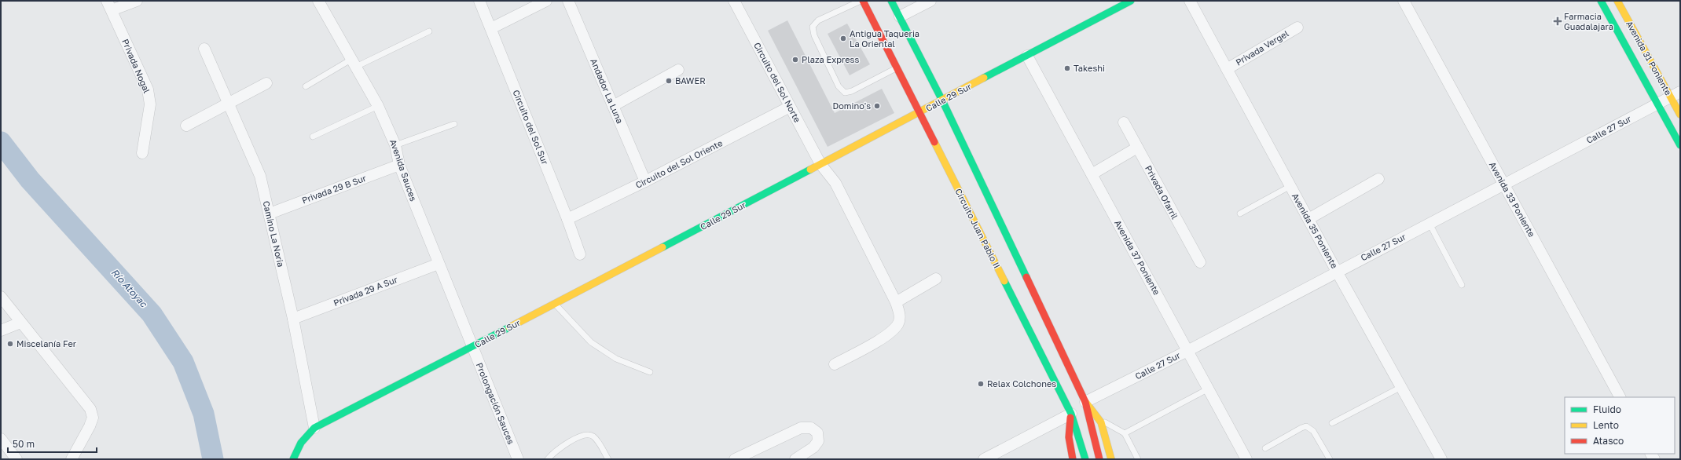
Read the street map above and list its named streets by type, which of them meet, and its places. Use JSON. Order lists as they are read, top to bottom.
{
  "streets": {
    "main road": ["Avenida 31 Poniente", "Calle 29 Sur", "Circuito Juan Pablo II"],
    "street": [
      "Privada Vergel",
      "Privada Nogal",
      "Circuito del Sol Norte",
      "Andador La Luna",
      "Circuito del Sol Sur",
      "Calle 27 Sur",
      "Circuito del Sol Oriente",
      "Avenida Sauces",
      "Privada 29 B Sur",
      "Privada Ofarril",
      "Avenida 33 Poniente",
      "Avenida 35 Poniente",
      "Camino La Noria",
      "Avenida 37 Poniente",
      "Privada 29 A Sur",
      "Prolongación Sauces"
    ]
  },
  "crossings": [
    ["Privada Vergel", "Avenida 35 Poniente"],
    ["Avenida 31 Poniente", "Calle 27 Sur"],
    ["Circuito del Sol Norte", "Calle 29 Sur"],
    ["Circuito del Sol Norte", "Circuito del Sol Oriente"],
    ["Andador La Luna", "Circuito del Sol Oriente"],
    ["Calle 29 Sur", "Avenida Sauces"],
    ["Calle 29 Sur", "Circuito Juan Pablo II"],
    ["Calle 29 Sur", "Camino La Noria"],
    ["Calle 29 Sur", "Avenida 37 Poniente"],
    ["Calle 29 Sur", "Prolongación Sauces"],
    ["Circuito del Sol Sur", "Circuito del Sol Oriente"],
    ["Calle 27 Sur", "Avenida 33 Poniente"],
    ["Calle 27 Sur", "Avenida 35 Poniente"],
    ["Calle 27 Sur", "Avenida 37 Poniente"],
    ["Avenida Sauces", "Privada 29 B Sur"],
    ["Avenida Sauces", "Privada 29 A Sur"],
    ["Avenida Sauces", "Prolongación Sauces"],
    ["Privada 29 B Sur", "Camino La Noria"],
    ["Camino La Noria", "Privada 29 A Sur"]
  ],
  "water": ["Río Atoyac"],
  "places": {
    "health": ["Farmacia Guadalajara"],
    "other": [
      "Antigua Taqueria La Oriental",
      "Plaza Express",
      "Takeshi",
      "BAWER",
      "Domino's",
      "Miscelanía Fer",
      "Relax Colchones"
    ]
  },
  "legend": ["Fluido", "Lento", "Atasco"],
  "scale_bar": "50 m"
}
